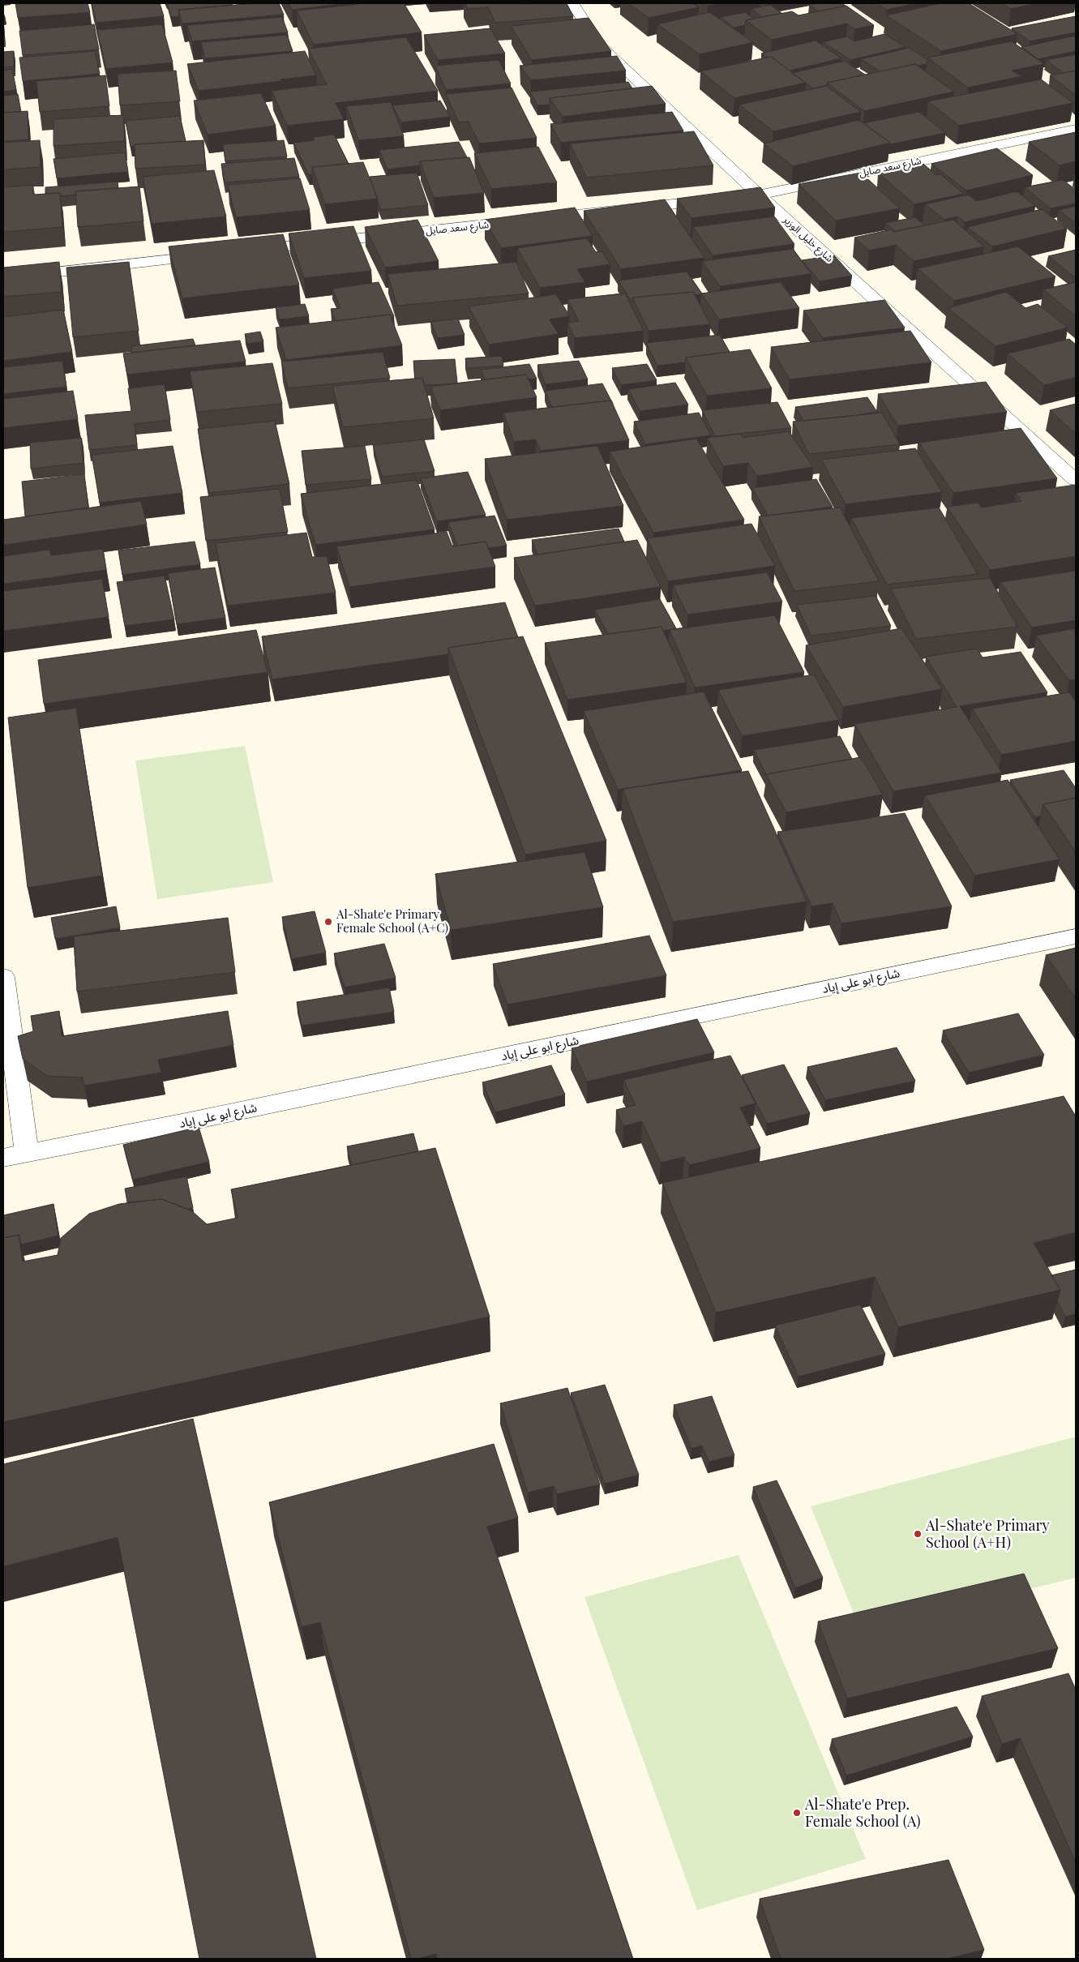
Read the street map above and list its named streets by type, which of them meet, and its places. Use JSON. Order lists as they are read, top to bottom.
{
  "streets": {
    "street": ["شارع سعد صايل", "شارع خليل الوزير", "شارع ابو على إياد"]
  },
  "crossings": [
    ["شارع سعد صايل", "شارع خليل الوزير"]
  ],
  "places": ["Al-Shate'e Primary Female School (A+C)", "Al-Shate'e Primary School (A+H)", "Al-Shate'e Prep. Female School (A)"]
}
